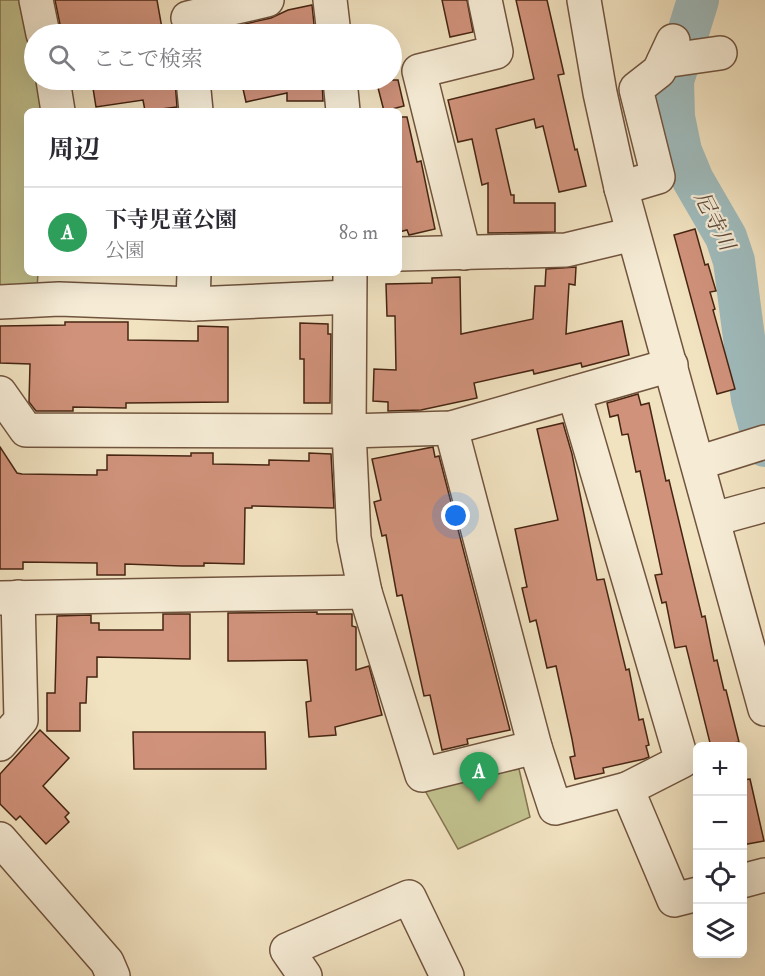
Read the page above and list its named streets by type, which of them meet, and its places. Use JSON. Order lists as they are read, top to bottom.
{
  "water": ["尼寺川"],
  "page": {
    "search": "ここで検索",
    "heading": "周辺",
    "list": [
      {
        "mark": "A",
        "name": "下寺児童公園",
        "note": "公園",
        "value": "80 m"
      }
    ],
    "map_buttons": ["+", "−"],
    "pins": "A"
  }
}
